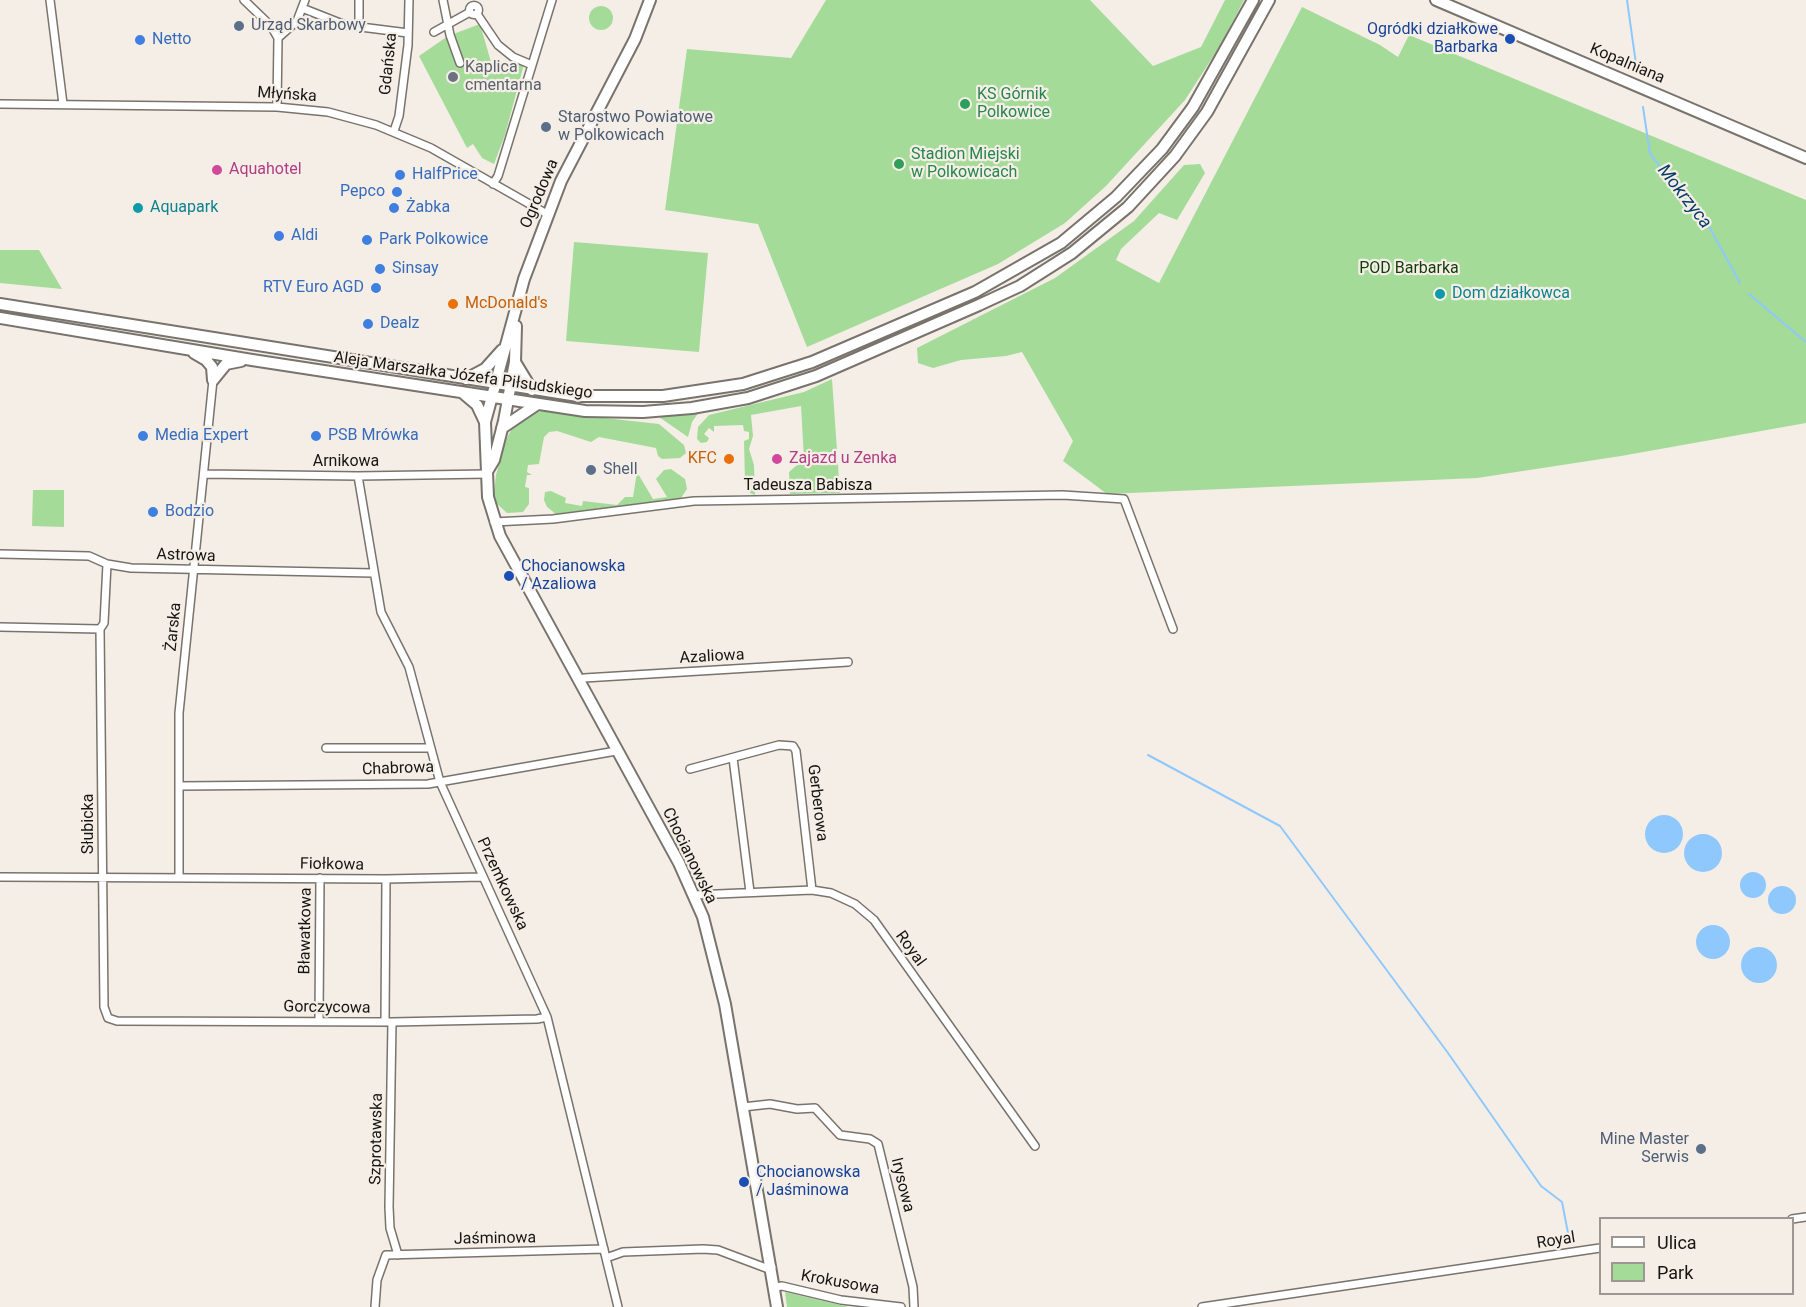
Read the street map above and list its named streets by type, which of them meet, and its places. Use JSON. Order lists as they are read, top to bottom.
{
  "streets": {
    "main road": [
      "Kopalniana",
      "Ogrodowa",
      "Aleja Marszałka Józefa Piłsudskiego",
      "Chocianowska"
    ],
    "street": [
      "Gdańska",
      "Młyńska",
      "Arnikowa",
      "Tadeusza Babisza",
      "Astrowa",
      "Żarska",
      "Azaliowa",
      "Chabrowa",
      "Gerberowa",
      "Słubicka",
      "Fiołkowa",
      "Przemkowska",
      "Bławatkowa",
      "Royal",
      "Gorczycowa",
      "Szprotawska",
      "Irysowa",
      "Jaśminowa",
      "Krokusowa"
    ]
  },
  "crossings": [
    ["Gdańska", "Młyńska"],
    ["Młyńska", "Ogrodowa"],
    ["Ogrodowa", "Aleja Marszałka Józefa Piłsudskiego"],
    ["Arnikowa", "Żarska"],
    ["Arnikowa", "Przemkowska"],
    ["Tadeusza Babisza", "Chocianowska"],
    ["Astrowa", "Żarska"],
    ["Astrowa", "Słubicka"],
    ["Astrowa", "Przemkowska"],
    ["Żarska", "Chabrowa"],
    ["Żarska", "Fiołkowa"],
    ["Azaliowa", "Chocianowska"],
    ["Chabrowa", "Chocianowska"],
    ["Chabrowa", "Przemkowska"],
    ["Gerberowa", "Royal"],
    ["Słubicka", "Fiołkowa"],
    ["Słubicka", "Gorczycowa"],
    ["Chocianowska", "Royal"],
    ["Chocianowska", "Irysowa"],
    ["Chocianowska", "Krokusowa"],
    ["Fiołkowa", "Przemkowska"],
    ["Fiołkowa", "Bławatkowa"],
    ["Fiołkowa", "Szprotawska"],
    ["Przemkowska", "Gorczycowa"],
    ["Przemkowska", "Jaśminowa"],
    ["Bławatkowa", "Gorczycowa"],
    ["Gorczycowa", "Szprotawska"],
    ["Szprotawska", "Jaśminowa"]
  ],
  "water": ["Mokrzyca"],
  "parks": ["POD Barbarka"],
  "places": [
    "Urząd Skarbowy",
    "Ogródki działkowe Barbarka",
    "Netto",
    "Kaplica cmentarna",
    "KS Górnik Polkowice",
    "Starostwo Powiatowe w Polkowicach",
    "Stadion Miejski w Polkowicach",
    "Aquahotel",
    "HalfPrice",
    "Pepco",
    "Aquapark",
    "Żabka",
    "Aldi",
    "Park Polkowice",
    "Sinsay",
    "RTV Euro AGD",
    "Dom działkowca",
    "McDonald's",
    "Dealz",
    "Media Expert",
    "PSB Mrówka",
    "KFC",
    "Zajazd u Zenka",
    "Shell",
    "Bodzio",
    "Chocianowska / Azaliowa",
    "Mine Master Serwis",
    "Chocianowska / Jaśminowa"
  ],
  "legend": ["Ulica", "Park"]
}
